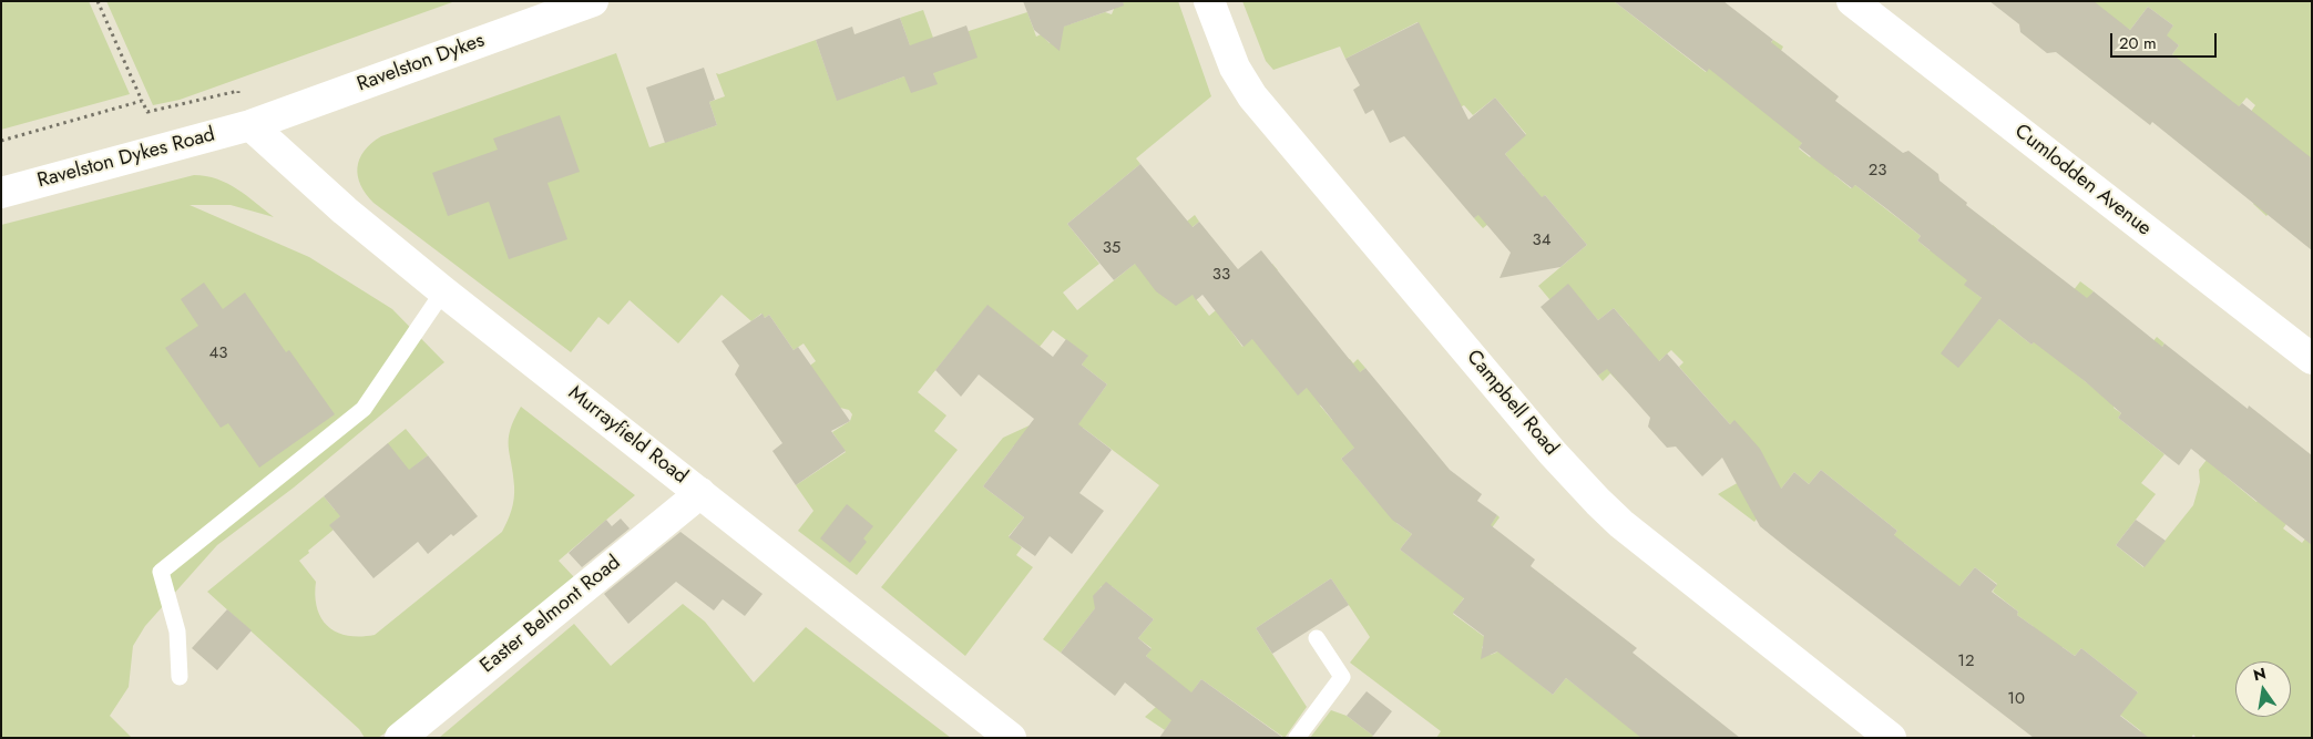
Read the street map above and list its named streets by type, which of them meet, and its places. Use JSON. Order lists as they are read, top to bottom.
{
  "streets": {
    "street": [
      "Ravelston Dykes",
      "Ravelston Dykes Road",
      "Cumlodden Avenue",
      "Campbell Road",
      "Murrayfield Road",
      "Easter Belmont Road"
    ]
  },
  "crossings": [
    ["Ravelston Dykes", "Ravelston Dykes Road"],
    ["Ravelston Dykes", "Murrayfield Road"],
    ["Ravelston Dykes Road", "Murrayfield Road"],
    ["Murrayfield Road", "Easter Belmont Road"]
  ],
  "house_numbers": [
    "23",
    "34",
    "35",
    "33",
    "43",
    "12",
    "10"
  ],
  "scale_bar": "20 m",
  "north": "top"
}
